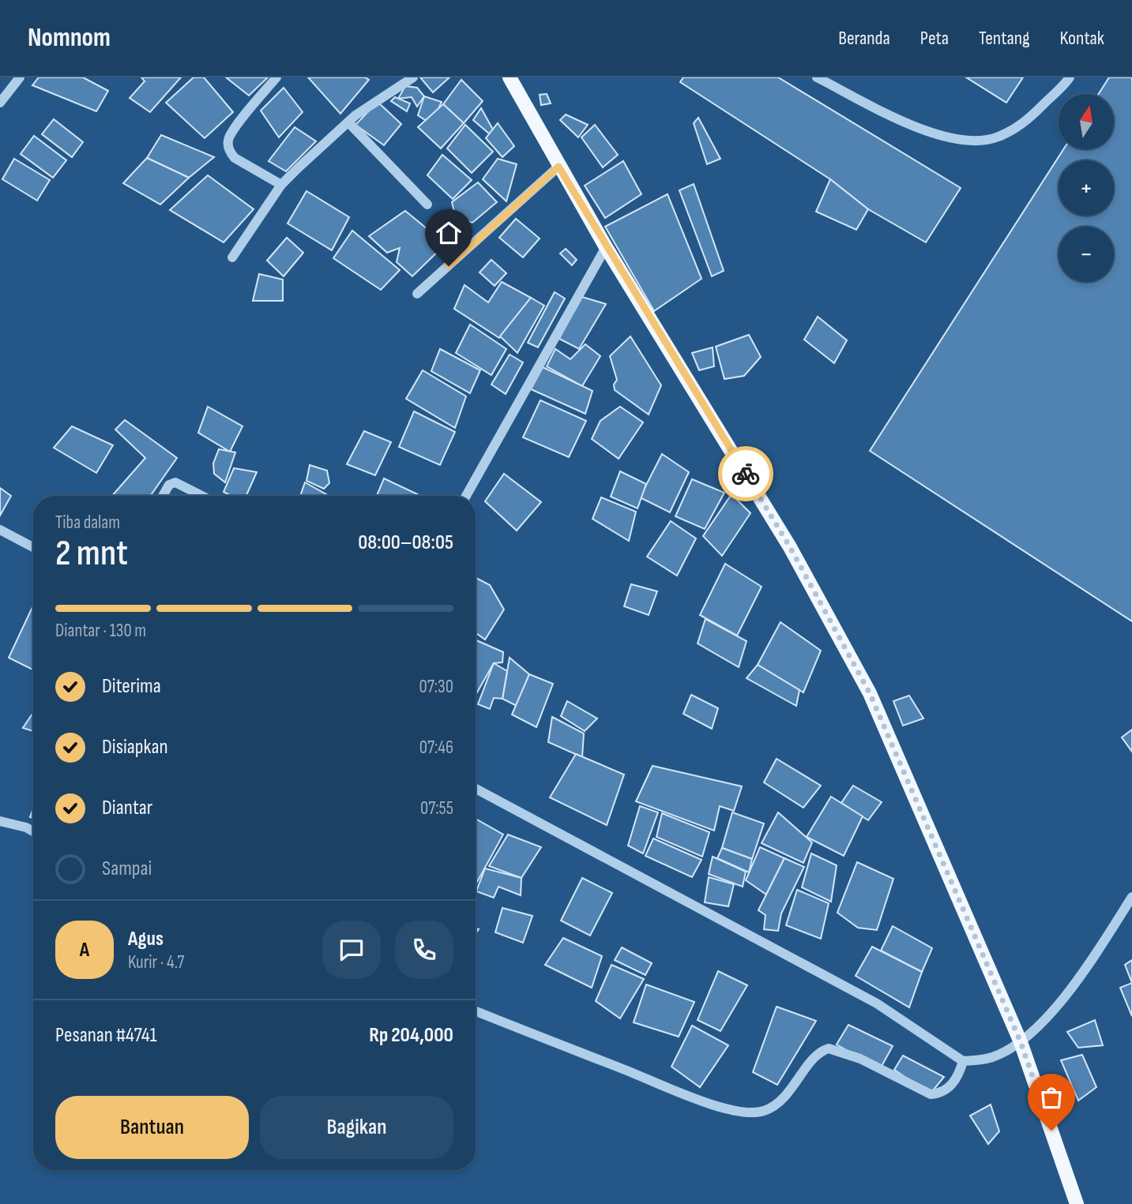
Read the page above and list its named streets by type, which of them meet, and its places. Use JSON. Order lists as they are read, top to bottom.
{
  "north": "top",
  "page": {
    "header": "Nomnom",
    "nav": [
      "Beranda",
      "Peta",
      "Tentang",
      "Kontak"
    ],
    "map_buttons": ["+", "−"],
    "heading": ["2 mnt", "Tiba dalam", "08:00–08:05"],
    "panel": [
      "Agus",
      "Kurir · 4.7",
      "Pesanan #4741",
      "Rp 204,000"
    ],
    "bar": "Diantar · 130 m",
    "list": [
      ["Diterima", "07:30"],
      ["Disiapkan", "07:46"],
      ["Diantar", "07:55"],
      "Sampai"
    ],
    "round": "A",
    "buttons": ["Bantuan", "Bagikan"]
  }
}
